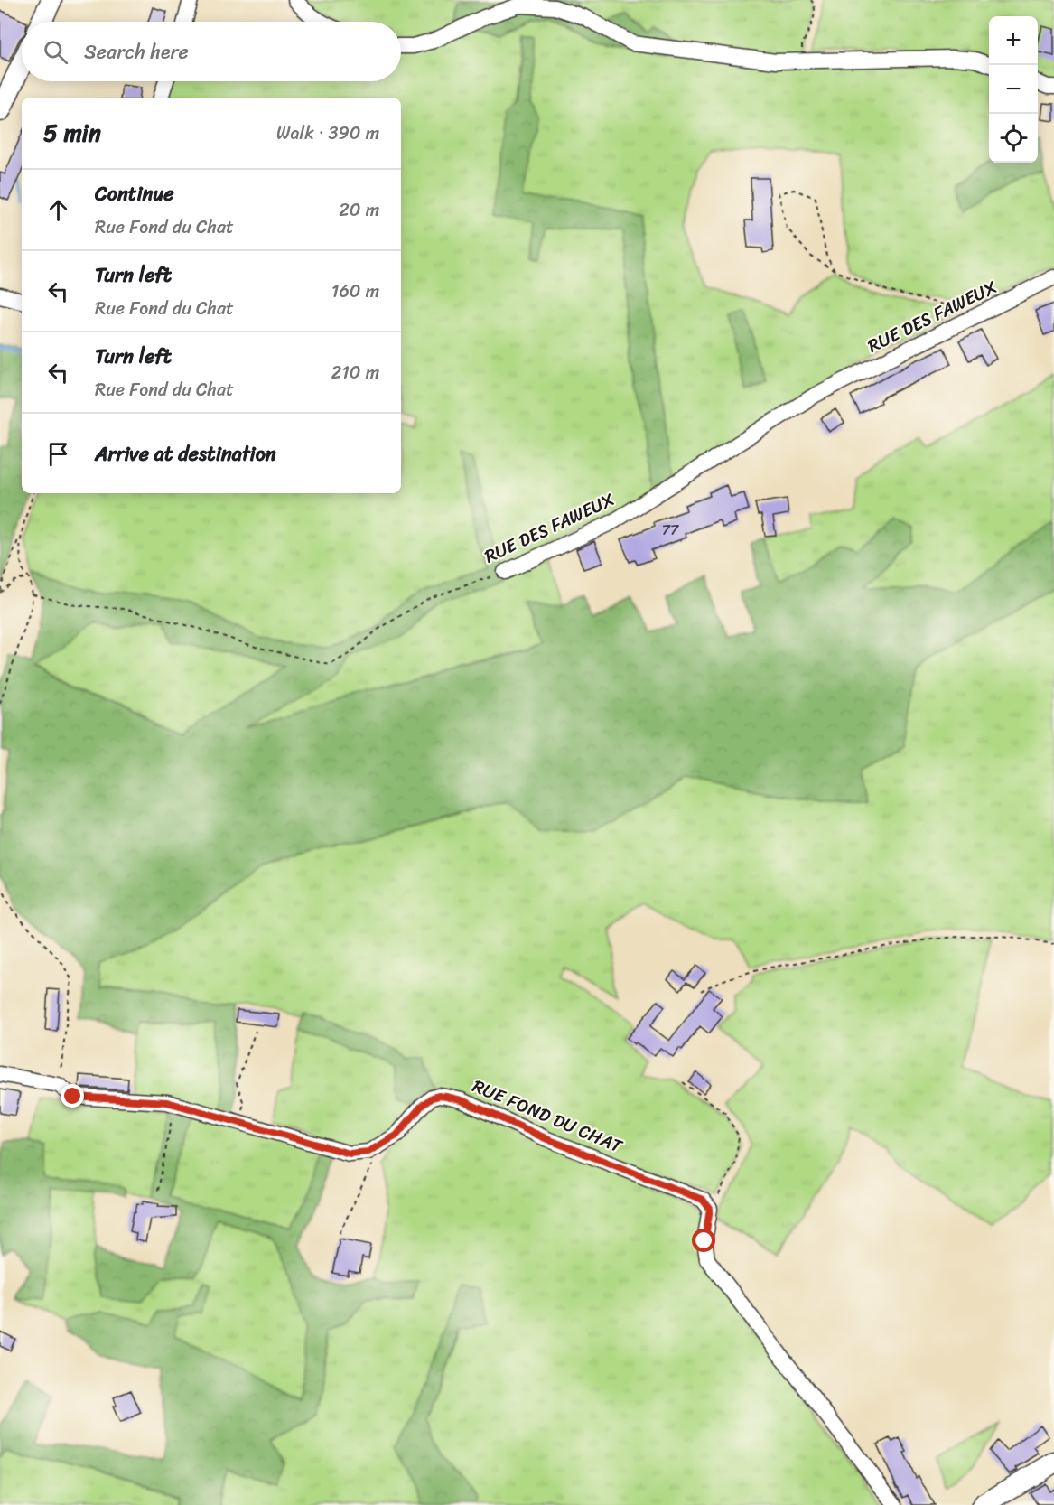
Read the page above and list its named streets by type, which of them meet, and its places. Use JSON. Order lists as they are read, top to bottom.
{
  "streets": {
    "street": ["RUE DES FAWEUX", "RUE FOND DU CHAT"]
  },
  "house_numbers": ["77"],
  "page": {
    "map_buttons": ["+", "−"],
    "search": "Search here",
    "heading": ["5 min", "Walk · 390 m"],
    "list": [
      ["Continue", "Rue Fond du Chat", "20 m"],
      ["Turn left", "Rue Fond du Chat", "160 m"],
      ["Turn left", "Rue Fond du Chat", "210 m"],
      "Arrive at destination"
    ]
  }
}
